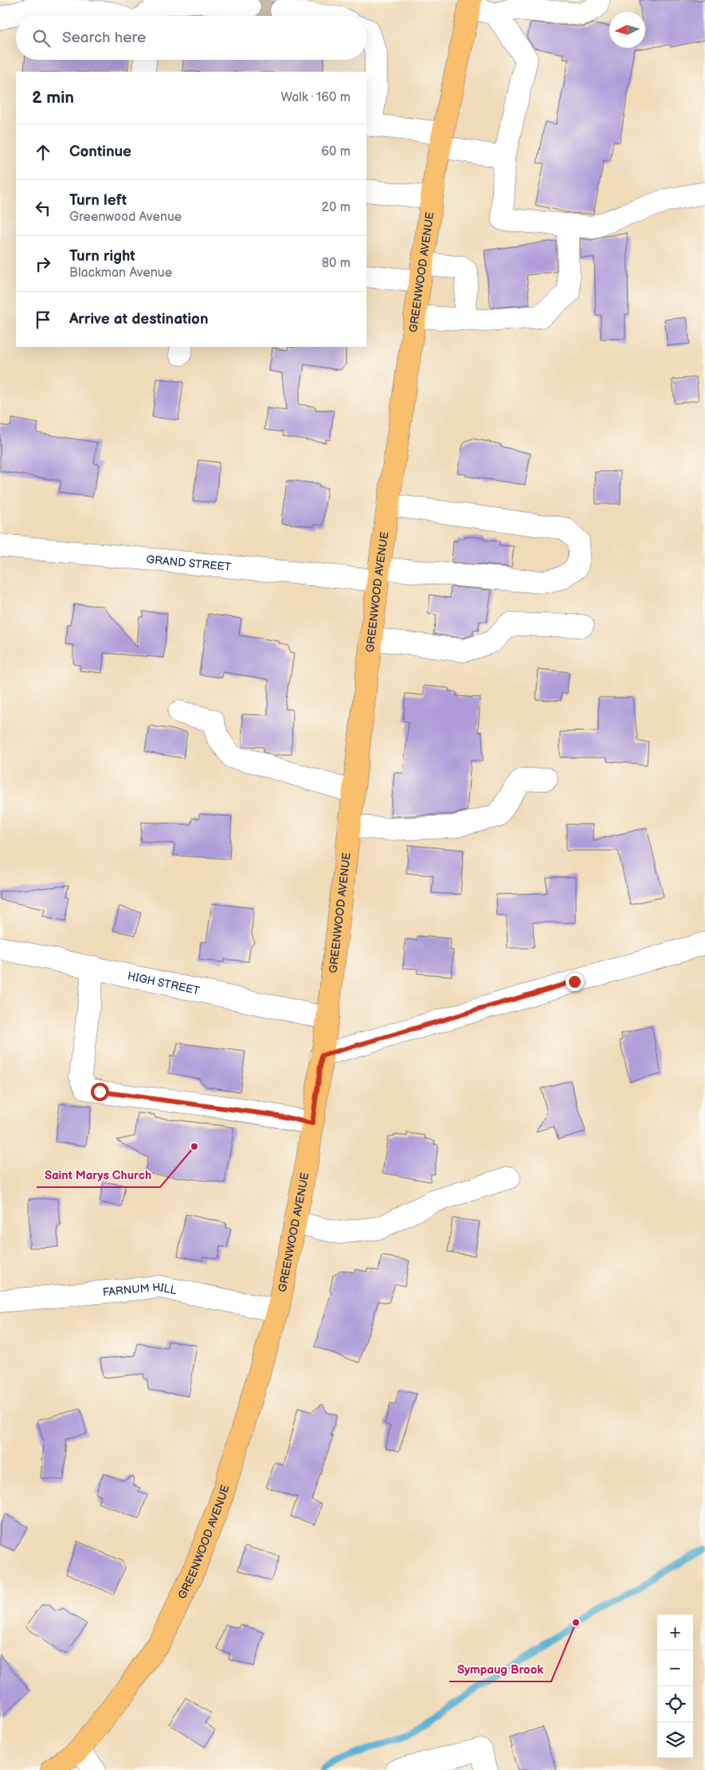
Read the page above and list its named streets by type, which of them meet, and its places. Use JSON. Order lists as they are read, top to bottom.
{
  "streets": {
    "main road": ["GREENWOOD AVENUE"],
    "street": ["GRAND STREET", "HIGH STREET", "FARNUM HILL"]
  },
  "crossings": [
    ["GREENWOOD AVENUE", "GRAND STREET"],
    ["GREENWOOD AVENUE", "HIGH STREET"],
    ["GREENWOOD AVENUE", "FARNUM HILL"]
  ],
  "places": ["Saint Marys Church", "Sympaug Brook"],
  "north": "left",
  "page": {
    "search": "Search here",
    "heading": ["2 min", "Walk · 160 m"],
    "list": [
      ["Continue", "60 m"],
      ["Turn left", "Greenwood Avenue", "20 m"],
      ["Turn right", "Blackman Avenue", "80 m"],
      "Arrive at destination"
    ],
    "map_buttons": ["+", "−"]
  }
}
